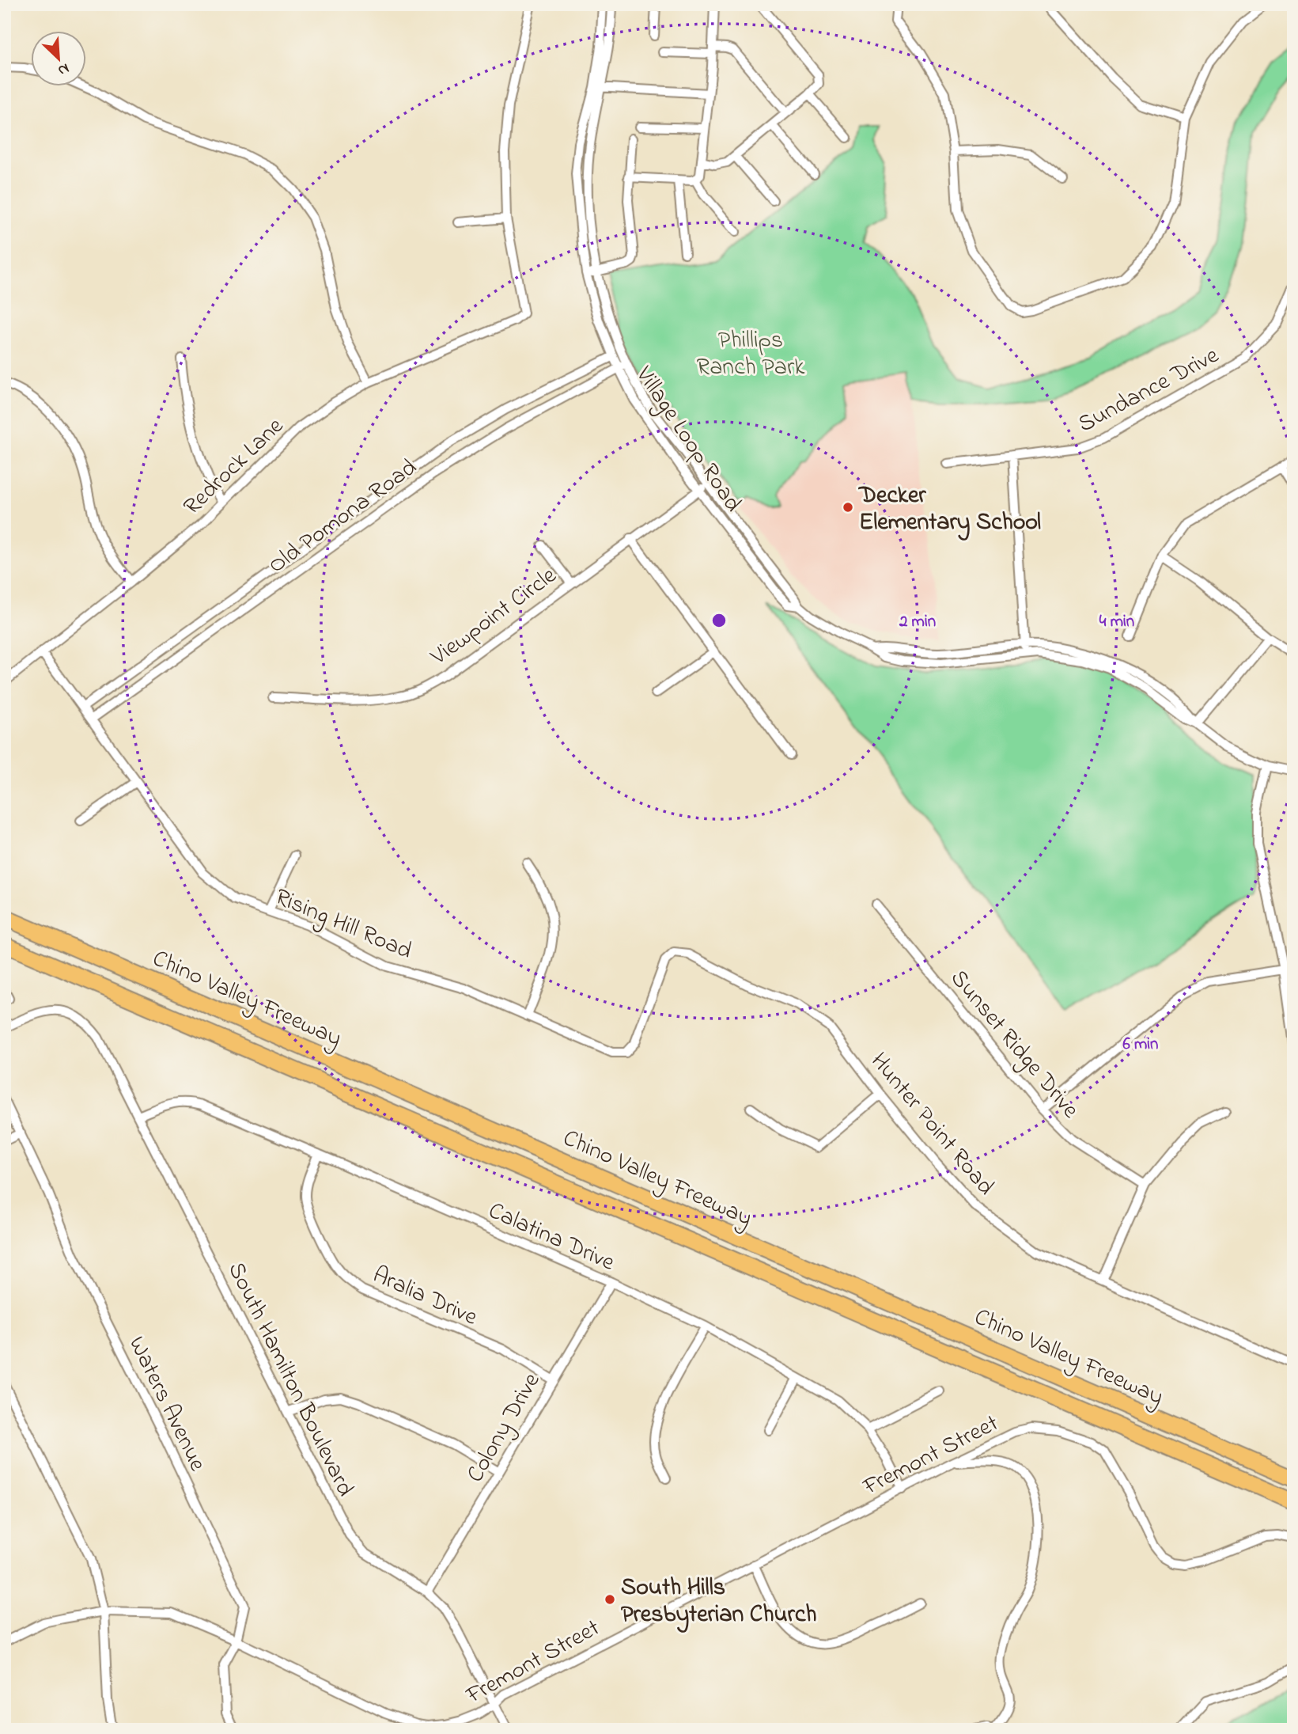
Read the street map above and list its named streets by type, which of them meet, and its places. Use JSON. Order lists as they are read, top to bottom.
{
  "streets": {
    "highway": ["Chino Valley Freeway"],
    "street": [
      "Sundance Drive",
      "Village Loop Road",
      "Redrock Lane",
      "Old Pomona Road",
      "Viewpoint Circle",
      "Rising Hill Road",
      "Sunset Ridge Drive",
      "Hunter Point Road",
      "Calatina Drive",
      "Aralia Drive",
      "South Hamilton Boulevard",
      "Waters Avenue",
      "Colony Drive",
      "Fremont Street"
    ]
  },
  "crossings": [
    ["Village Loop Road", "Old Pomona Road"],
    ["Village Loop Road", "Viewpoint Circle"],
    ["Redrock Lane", "Rising Hill Road"],
    ["Old Pomona Road", "Rising Hill Road"],
    ["Rising Hill Road", "Hunter Point Road"],
    ["Calatina Drive", "Aralia Drive"],
    ["Calatina Drive", "South Hamilton Boulevard"],
    ["Calatina Drive", "Colony Drive"],
    ["Calatina Drive", "Fremont Street"],
    ["Aralia Drive", "Colony Drive"],
    ["South Hamilton Boulevard", "Colony Drive"],
    ["South Hamilton Boulevard", "Fremont Street"],
    ["Waters Avenue", "Fremont Street"]
  ],
  "parks": ["Phillips Ranch Park"],
  "places": ["Decker Elementary School", "South Hills Presbyterian Church"],
  "north": "bottom right",
  "rings": ["2 min", "4 min", "6 min"]
}
